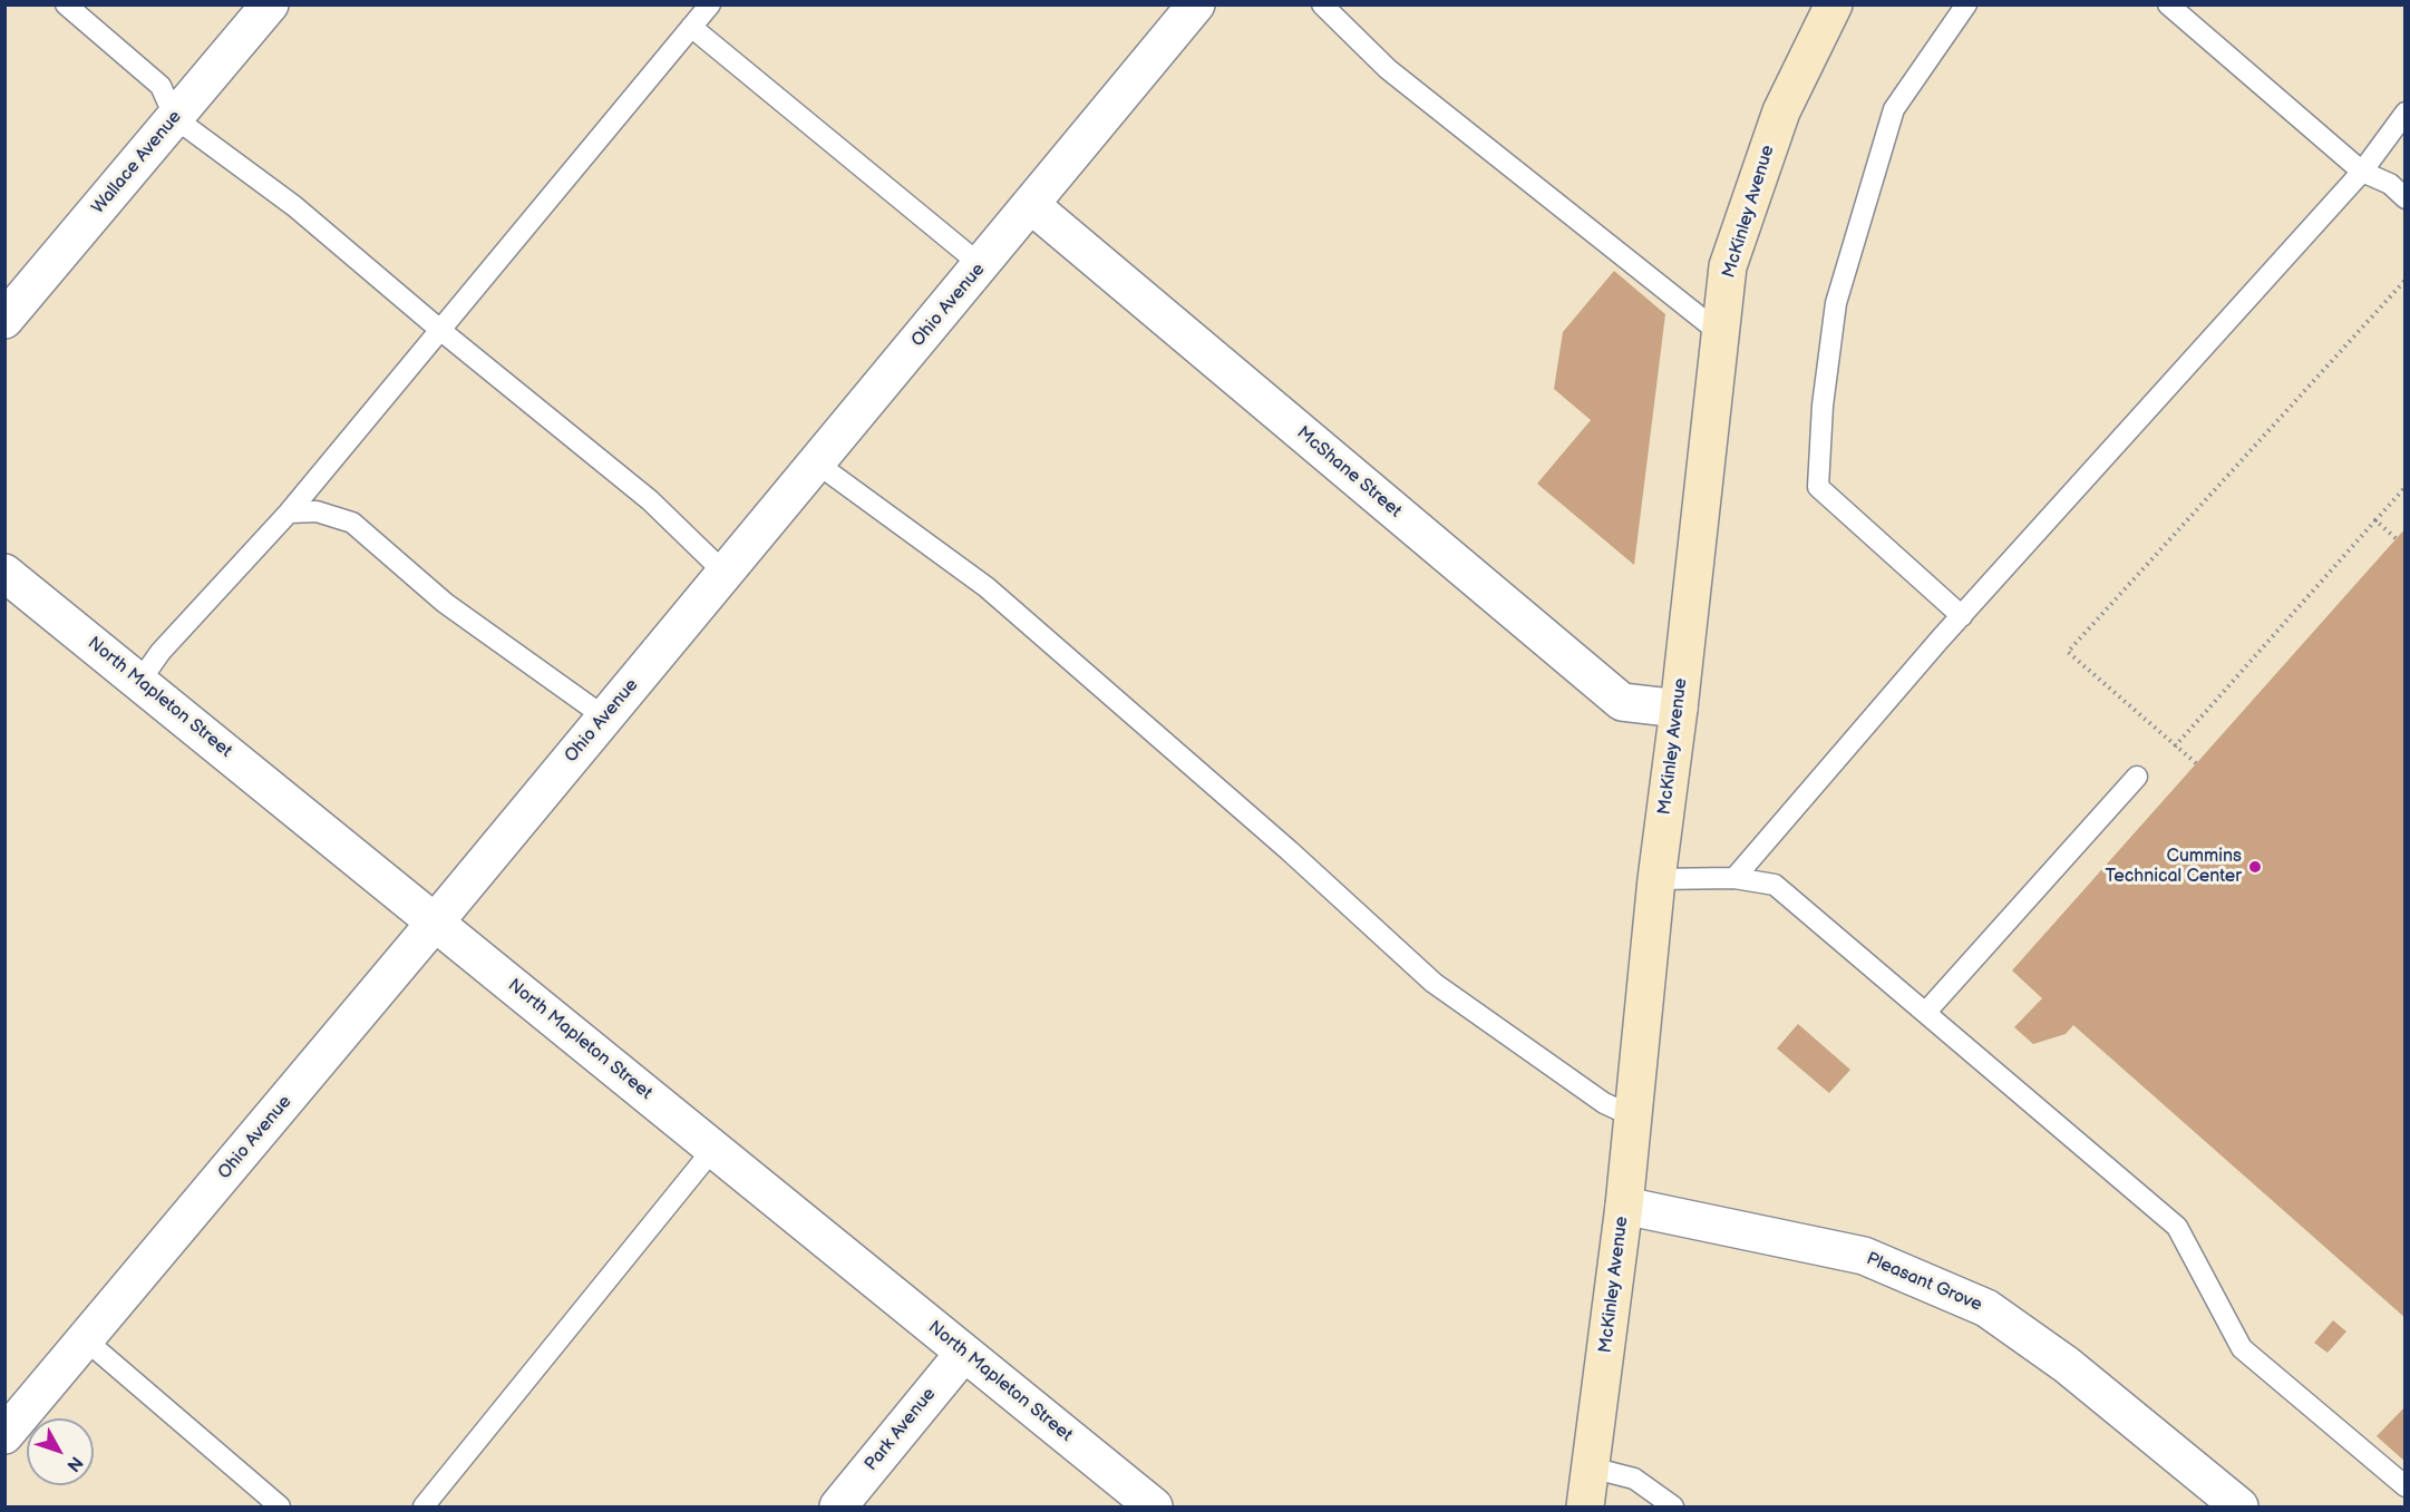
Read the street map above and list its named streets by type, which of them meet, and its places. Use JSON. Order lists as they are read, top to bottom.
{
  "streets": {
    "street": [
      "Wallace Avenue",
      "McKinley Avenue",
      "Ohio Avenue",
      "McShane Street",
      "North Mapleton Street",
      "Pleasant Grove",
      "Park Avenue"
    ]
  },
  "crossings": [
    ["McKinley Avenue", "McShane Street"],
    ["McKinley Avenue", "Pleasant Grove"],
    ["Ohio Avenue", "McShane Street"],
    ["Ohio Avenue", "North Mapleton Street"],
    ["North Mapleton Street", "Park Avenue"]
  ],
  "places": ["Cummins Technical Center"],
  "north": "bottom right"
}
